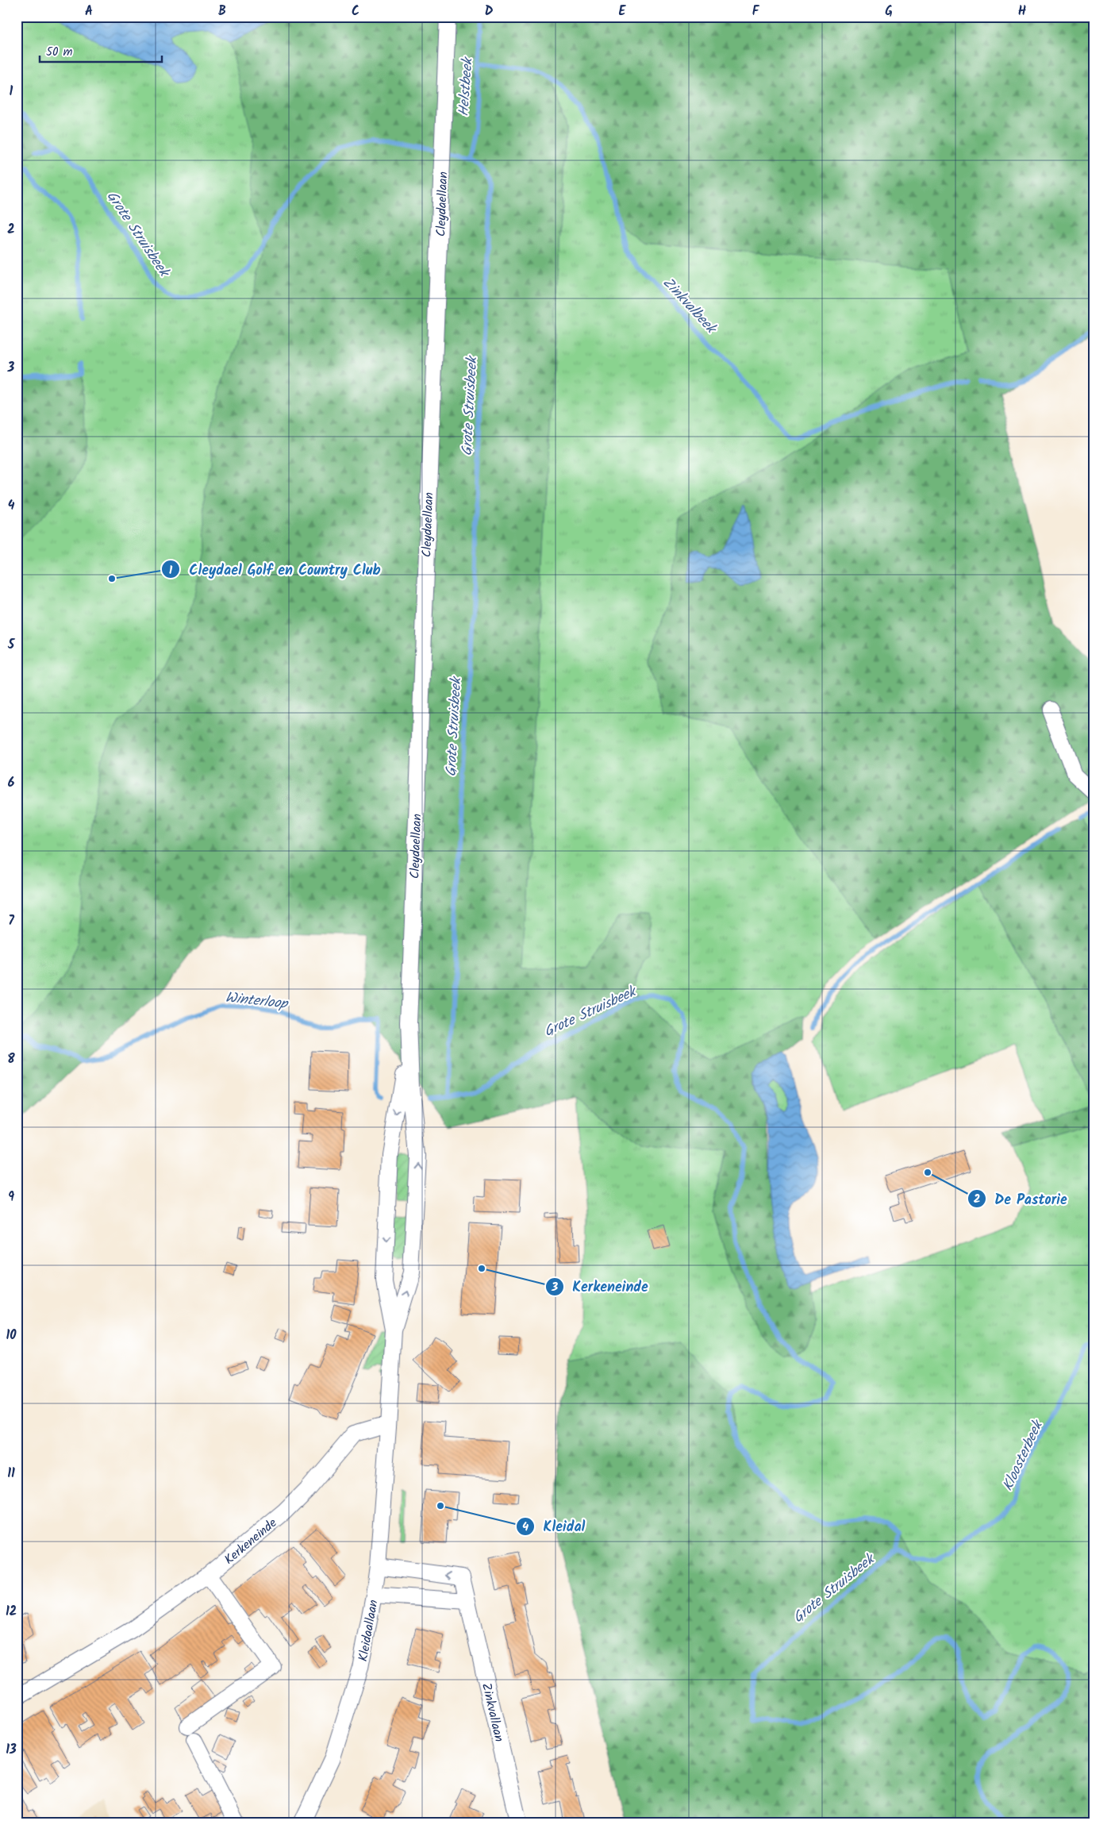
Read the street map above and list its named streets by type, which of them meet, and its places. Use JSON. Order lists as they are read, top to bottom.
{
  "streets": {
    "street": [
      "Cleydaellaan",
      "Kerkeneinde",
      "Kleidaallaan",
      "Zinkvallaan"
    ]
  },
  "crossings": [
    ["Kerkeneinde", "Kleidaallaan"],
    ["Kleidaallaan", "Zinkvallaan"]
  ],
  "water": [
    "Helstbeek",
    "Grote Struisbeek",
    "Zinkvalbeek",
    "Winterloop",
    "Kloosterbeek"
  ],
  "places": [
    "Cleydael Golf en Country Club",
    "De Pastorie",
    "Kerkeneinde",
    "Kleidal"
  ],
  "scale_bar": "50 m",
  "grid": {
    "columns": [
      "A",
      "B",
      "C",
      "D",
      "E",
      "F",
      "G",
      "H"
    ],
    "rows": [
      "1",
      "2",
      "3",
      "4",
      "5",
      "6",
      "7",
      "8",
      "9",
      "10",
      "11",
      "12",
      "13"
    ]
  }
}
